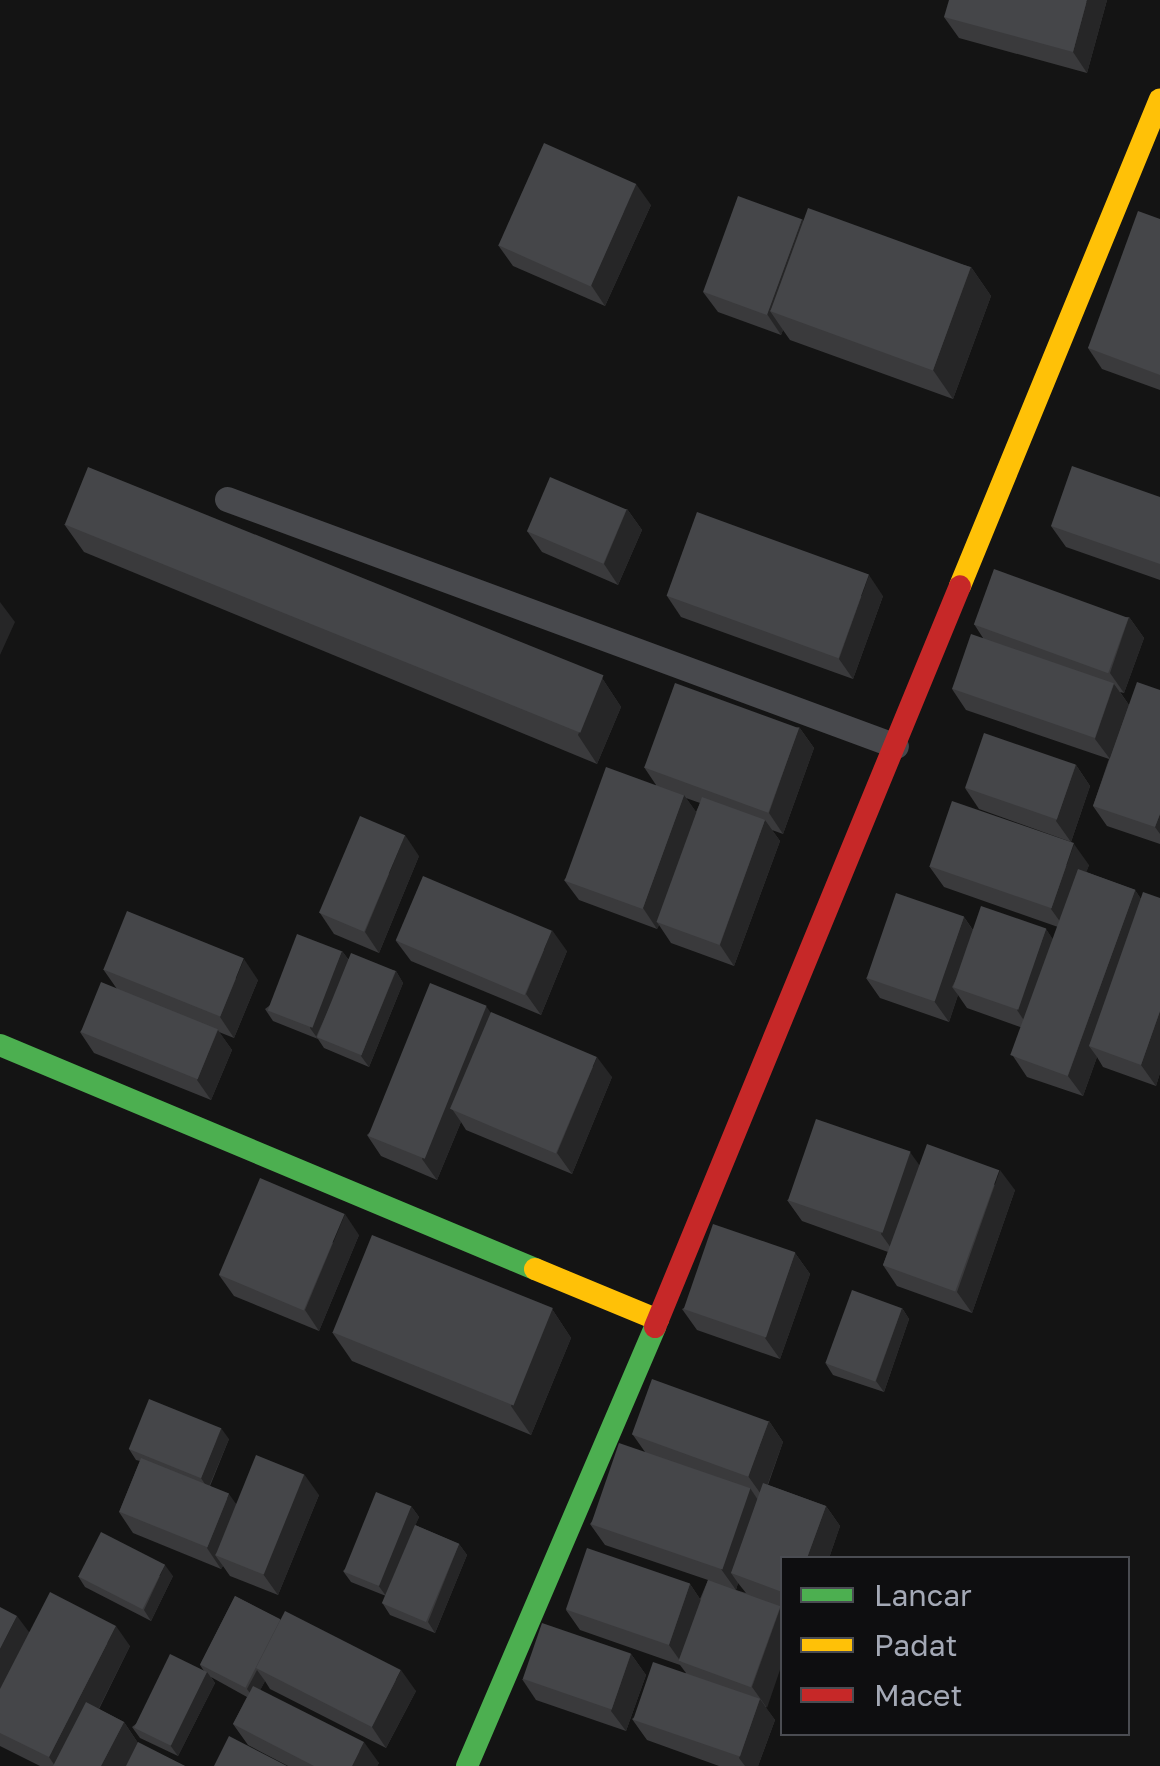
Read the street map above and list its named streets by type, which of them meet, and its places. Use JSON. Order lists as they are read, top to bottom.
{
  "legend": ["Lancar", "Padat", "Macet"]
}
